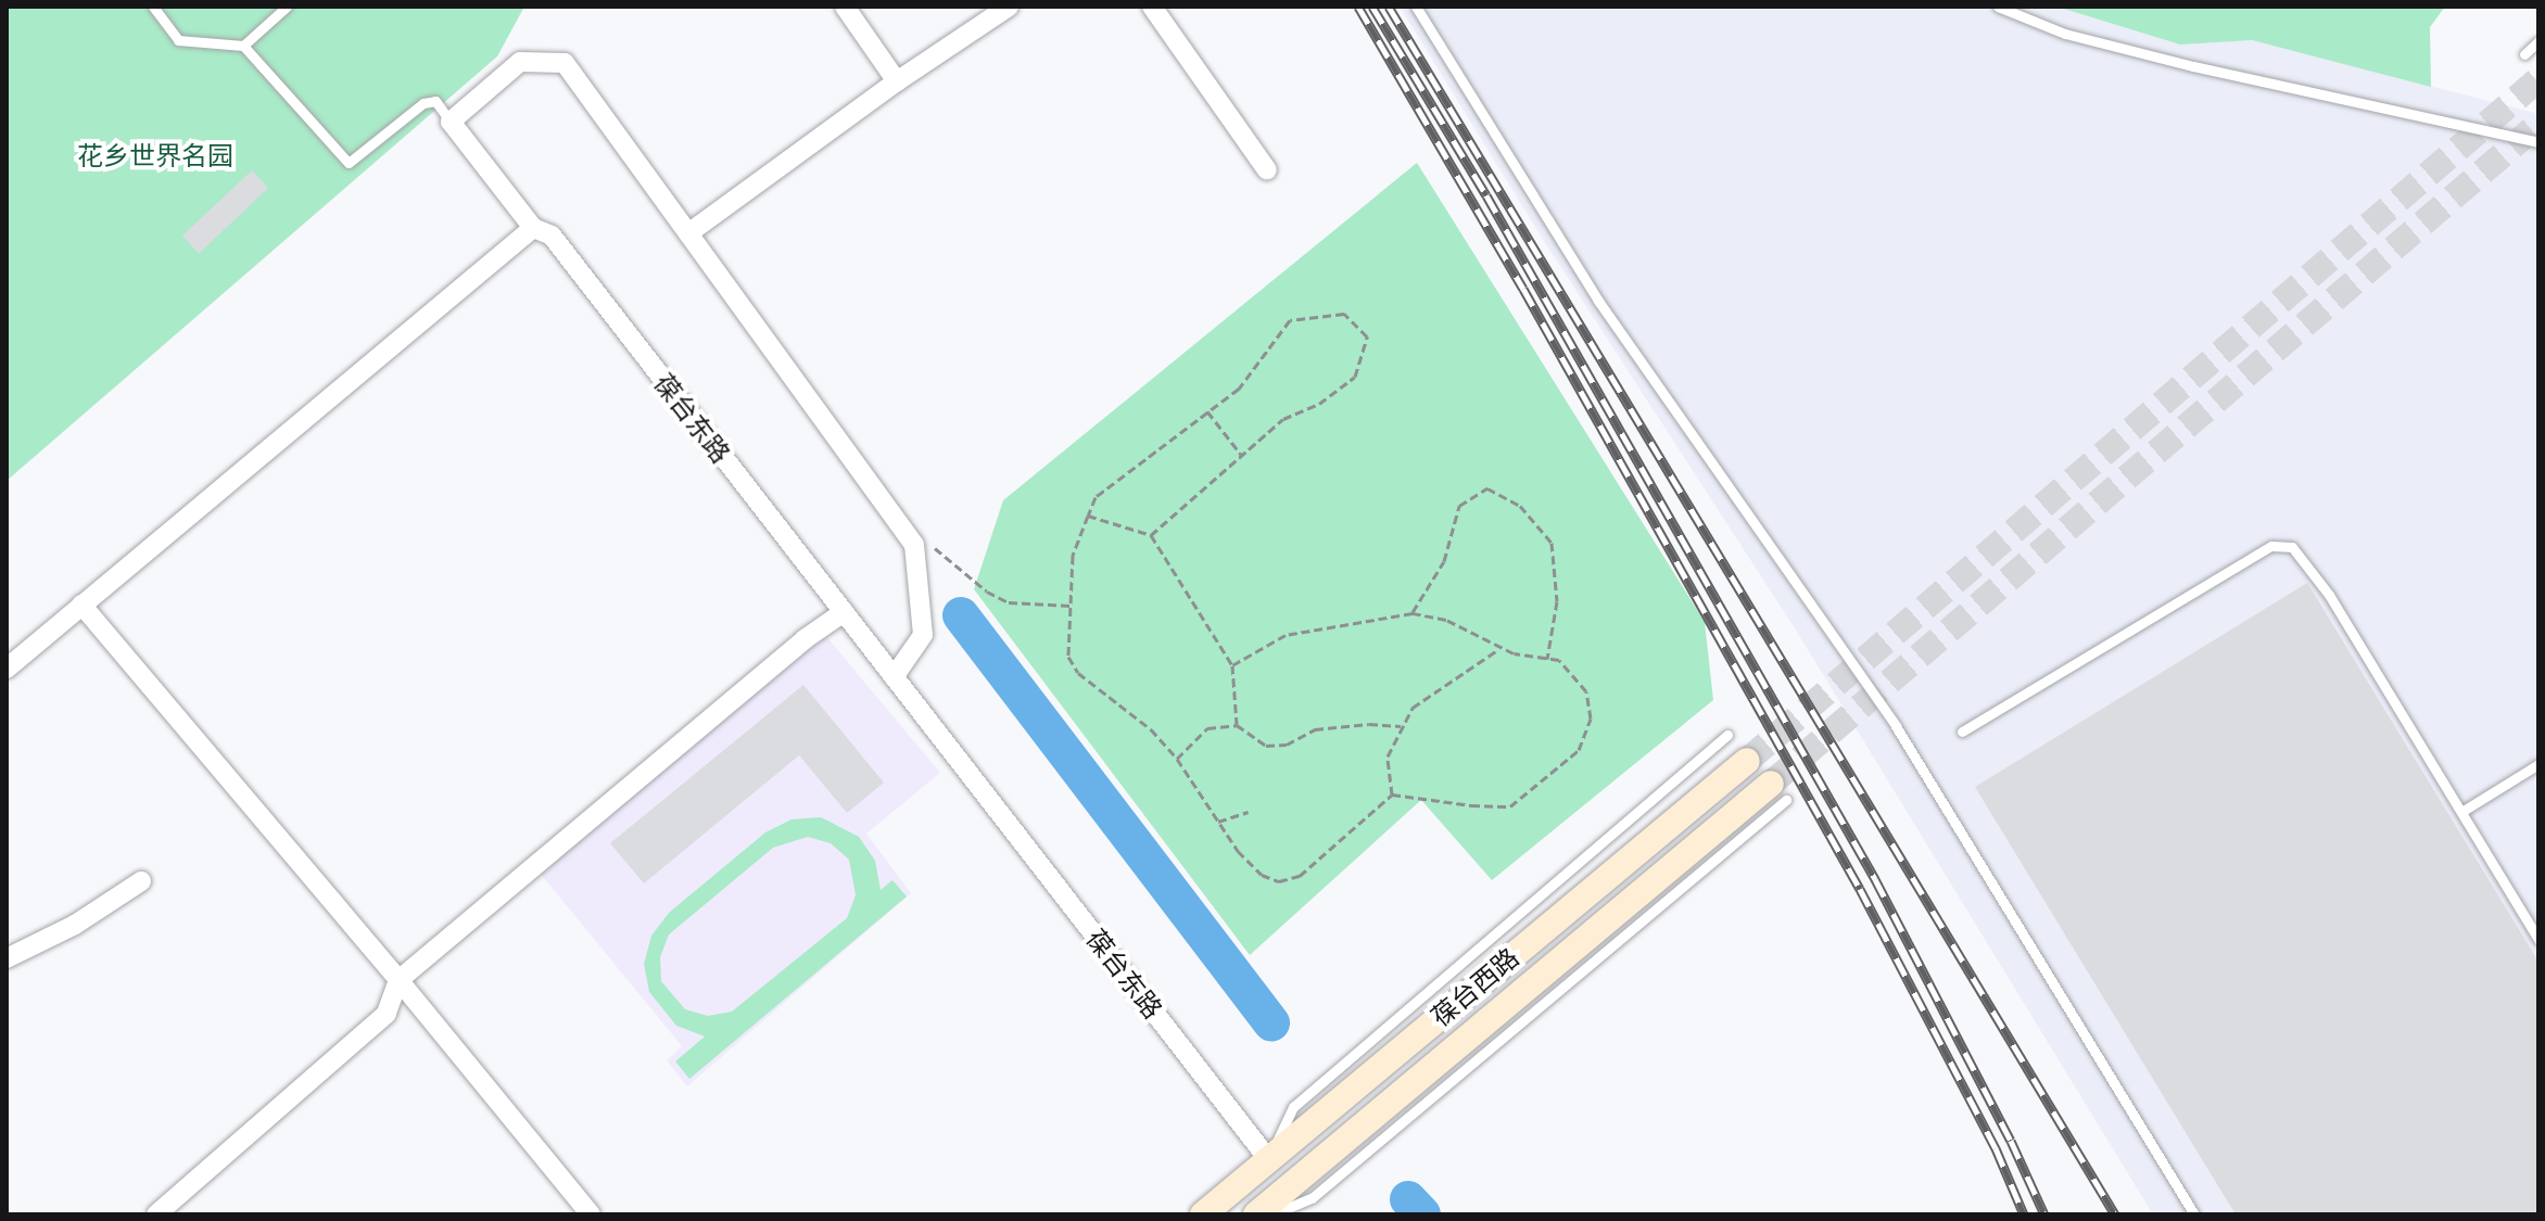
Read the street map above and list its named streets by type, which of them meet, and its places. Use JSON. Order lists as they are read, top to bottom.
{
  "streets": {
    "street": ["葆台东路", "葆台西路"]
  },
  "crossings": [
    ["葆台东路", "葆台西路"]
  ],
  "parks": ["花乡世界名园"]
}
